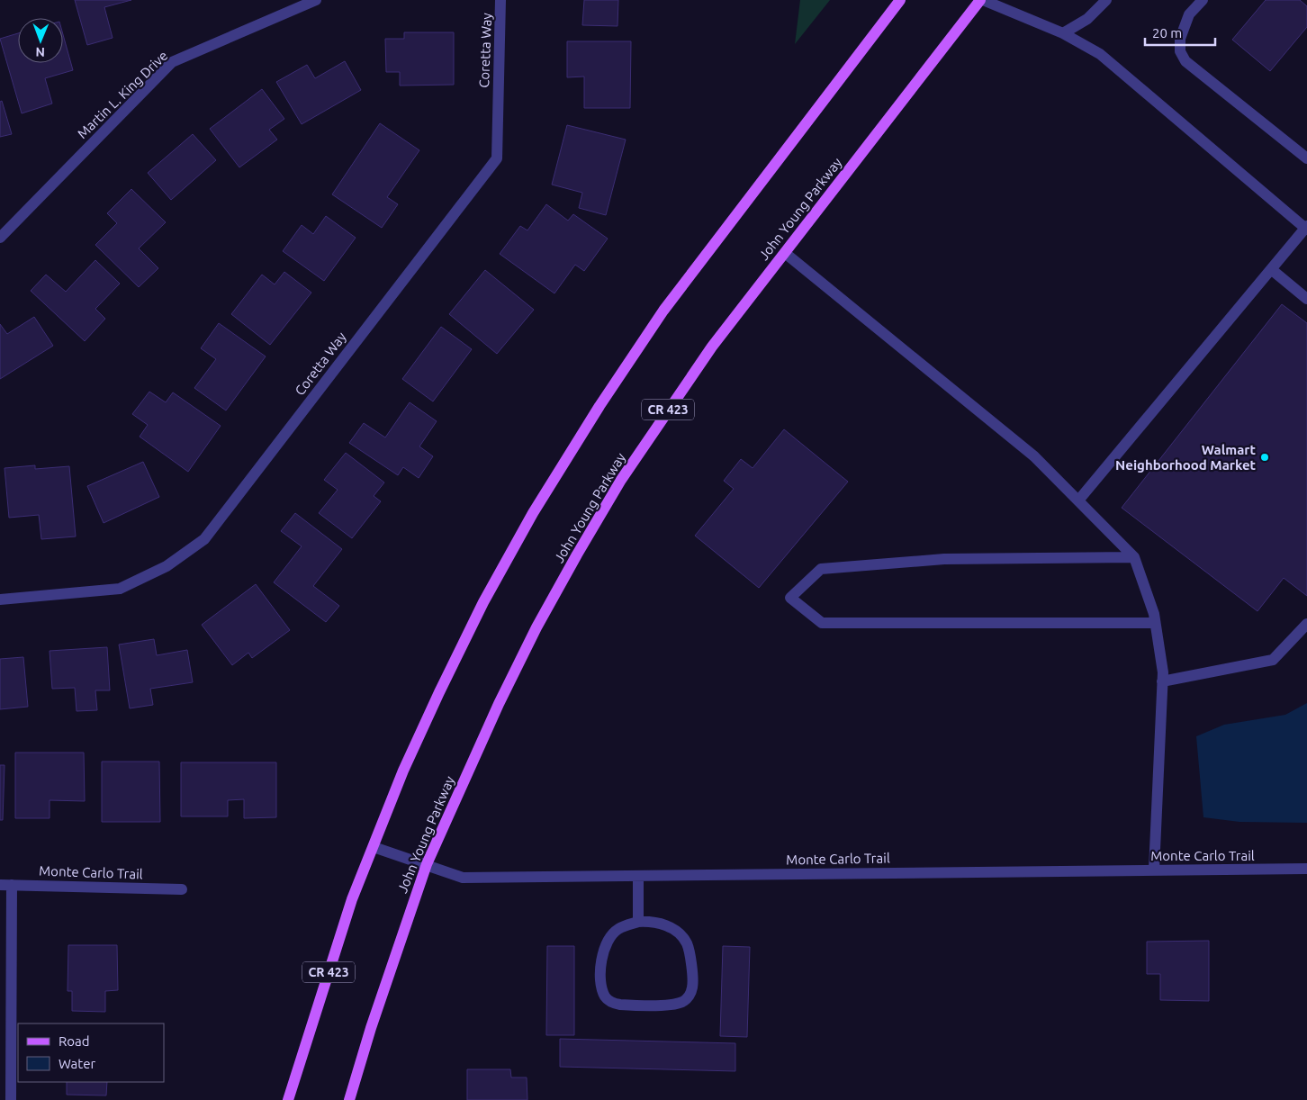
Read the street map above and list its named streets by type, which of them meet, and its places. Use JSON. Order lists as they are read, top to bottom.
{
  "streets": {
    "main road": ["John Young Parkway", "CR 423"],
    "street": ["Coretta Way", "Martin L. King Drive", "Monte Carlo Trail"]
  },
  "crossings": [
    ["John Young Parkway", "Monte Carlo Trail"],
    ["CR 423", "Monte Carlo Trail"]
  ],
  "places": ["Walmart Neighborhood Market"],
  "legend": ["Road", "Water"],
  "scale_bar": "20 m",
  "north": "bottom"
}
